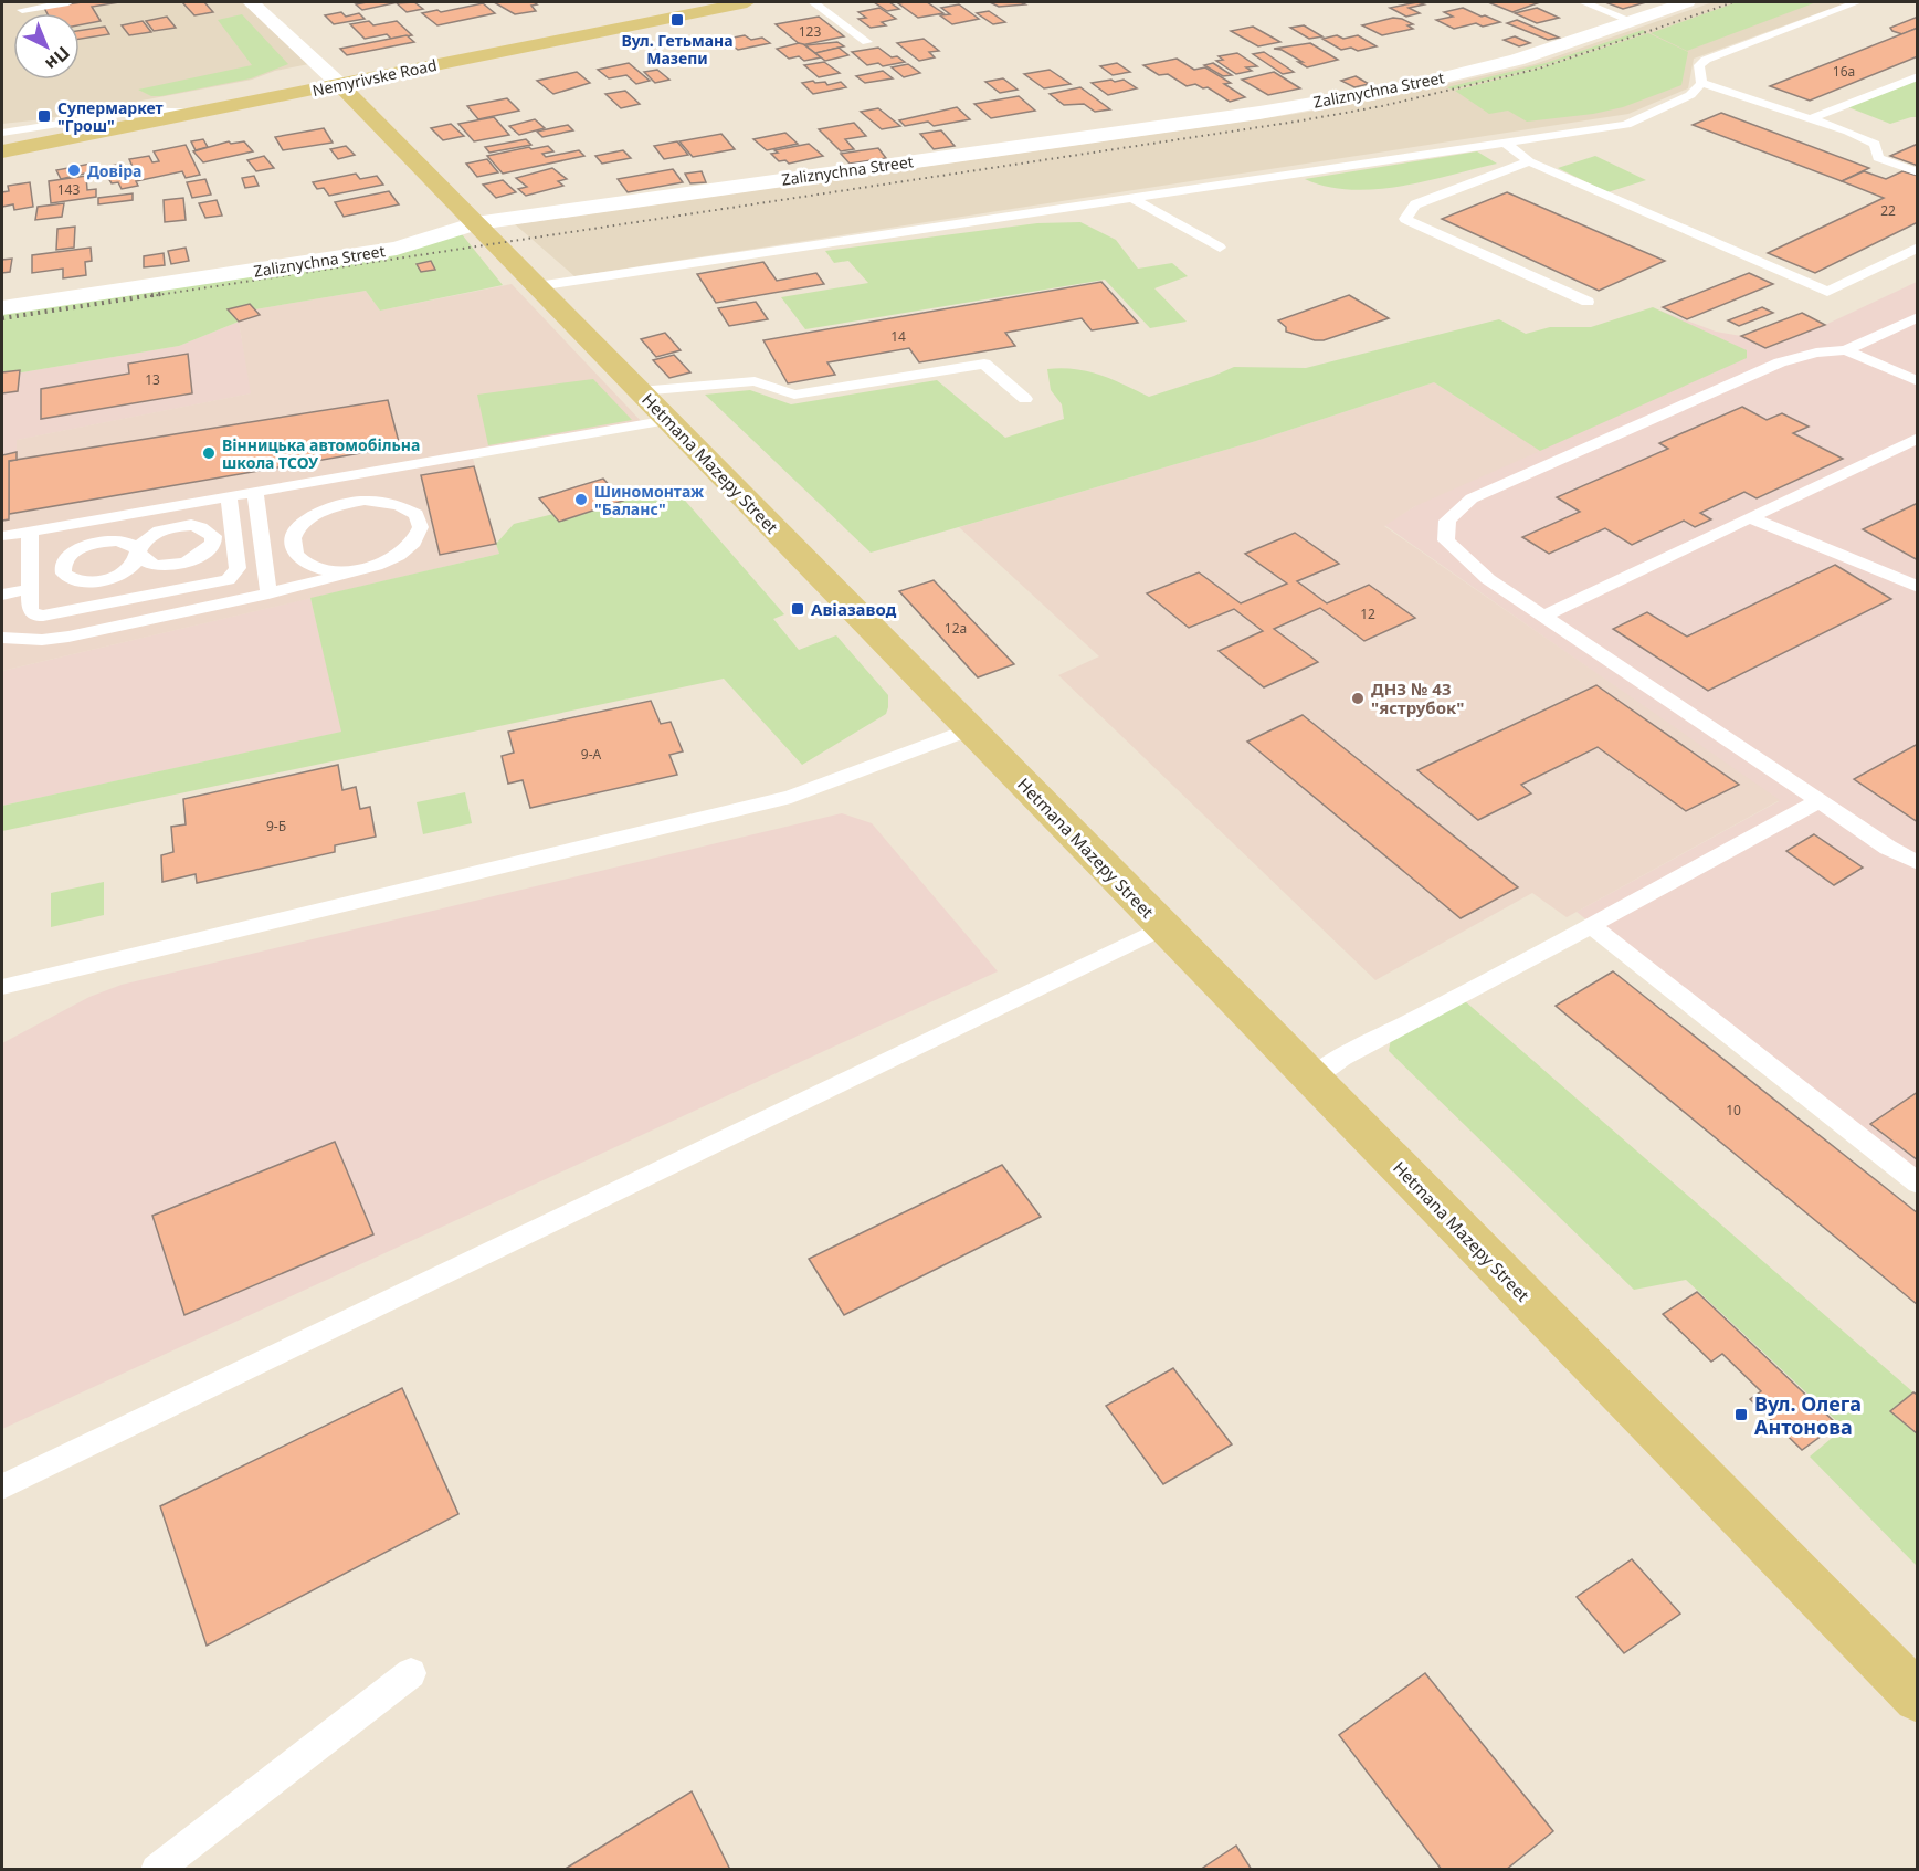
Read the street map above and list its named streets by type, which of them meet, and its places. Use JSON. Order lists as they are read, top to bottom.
{
  "streets": {
    "main road": ["Nemyrivske Road", "Hetmana Mazepy Street"],
    "street": ["Zaliznychna Street"]
  },
  "crossings": [
    ["Nemyrivske Road", "Hetmana Mazepy Street"],
    ["Zaliznychna Street", "Hetmana Mazepy Street"]
  ],
  "places": {
    "transit": [
      "Вул. Гетьмана Мазепи",
      "Супермаркет \"Грош\"",
      "Авіазавод",
      "Вул. Олега Антонова"
    ],
    "other": [
      "Довіра",
      "Вінницька автомобільна школа ТСОУ",
      "Шиномонтаж \"Баланс\"",
      "ДНЗ № 43 \"яструбок\""
    ]
  },
  "house_numbers": [
    "123",
    "16а",
    "143",
    "22",
    "14",
    "13",
    "12",
    "12а",
    "9-А",
    "9-Б",
    "10"
  ],
  "north": "bottom right"
}
